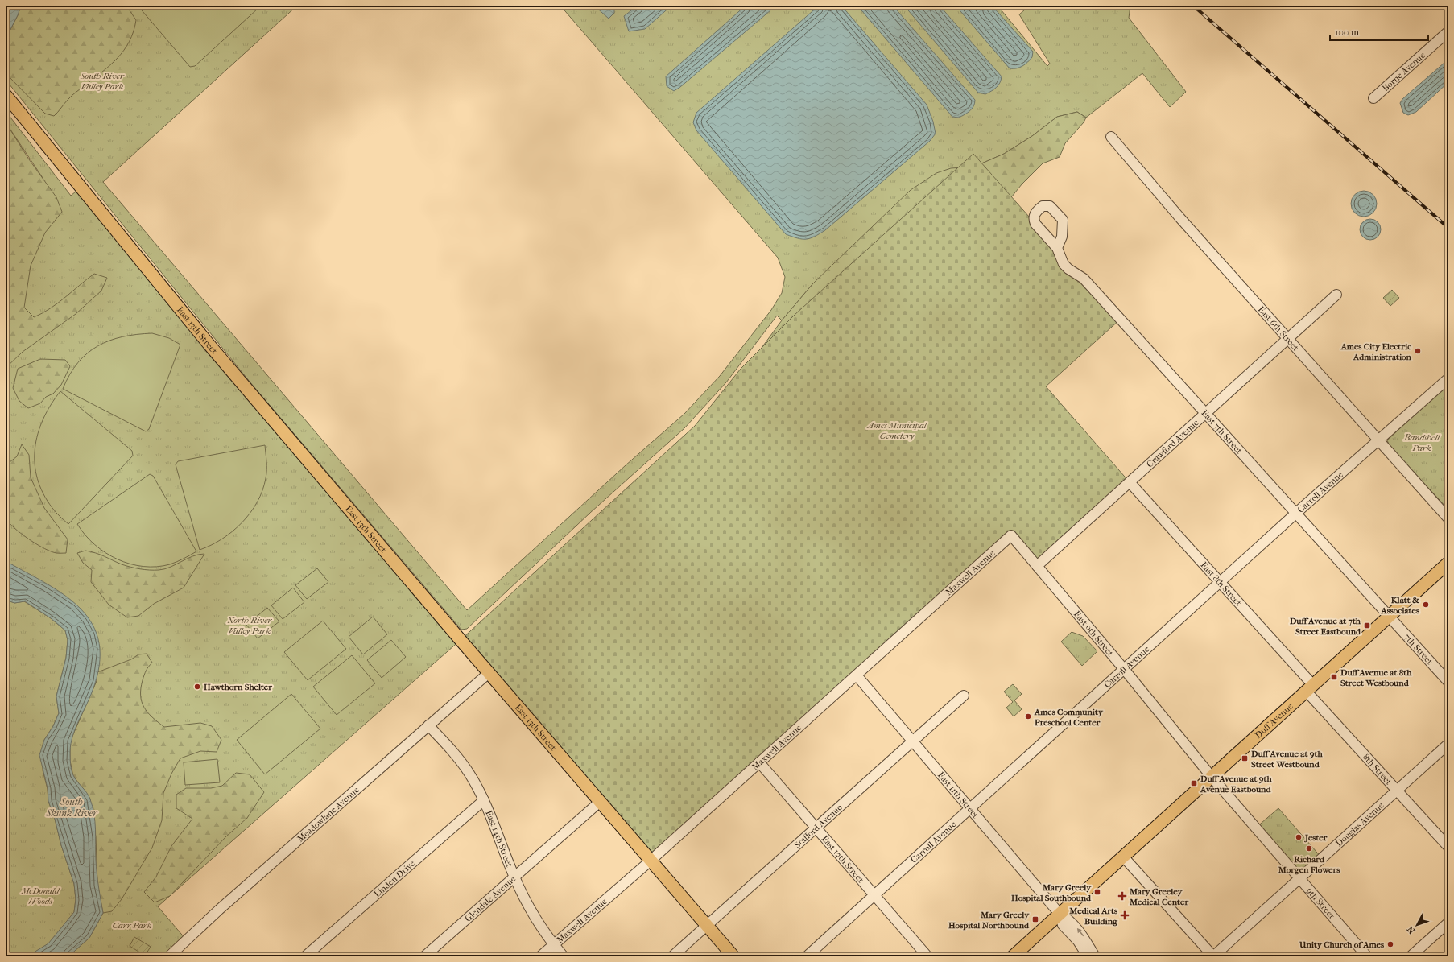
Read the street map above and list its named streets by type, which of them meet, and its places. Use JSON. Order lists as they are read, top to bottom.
{
  "streets": {
    "main road": ["East 13th Street", "Duff Avenue"],
    "street": [
      "Borne Avenue",
      "East 6th Street",
      "East 7th Street",
      "Crawford Avenue",
      "Carroll Avenue",
      "Maxwell Avenue",
      "East 8th Street",
      "East 9th Street",
      "7th Street",
      "8th Street",
      "East 11th Street",
      "Meadowlane Avenue",
      "Douglas Avenue",
      "Stafford Avenue",
      "East 14th Street",
      "East 12th Street",
      "Linden Drive",
      "Glendale Avenue",
      "9th Street"
    ]
  },
  "crossings": [
    ["East 6th Street", "Crawford Avenue"],
    ["East 6th Street", "Carroll Avenue"],
    ["East 13th Street", "Maxwell Avenue"],
    ["East 13th Street", "Meadowlane Avenue"],
    ["East 13th Street", "Stafford Avenue"],
    ["East 13th Street", "Glendale Avenue"],
    ["East 7th Street", "Crawford Avenue"],
    ["East 7th Street", "Carroll Avenue"],
    ["East 7th Street", "7th Street"],
    ["East 7th Street", "Duff Avenue"],
    ["Crawford Avenue", "East 8th Street"],
    ["Crawford Avenue", "East 9th Street"],
    ["Carroll Avenue", "East 8th Street"],
    ["Carroll Avenue", "East 9th Street"],
    ["Carroll Avenue", "East 11th Street"],
    ["Carroll Avenue", "East 12th Street"],
    ["Maxwell Avenue", "East 9th Street"],
    ["Maxwell Avenue", "East 11th Street"],
    ["Maxwell Avenue", "East 14th Street"],
    ["Maxwell Avenue", "East 12th Street"],
    ["East 8th Street", "Duff Avenue"],
    ["East 8th Street", "8th Street"],
    ["East 9th Street", "Duff Avenue"],
    ["East 9th Street", "9th Street"],
    ["7th Street", "Duff Avenue"],
    ["Duff Avenue", "8th Street"],
    ["Duff Avenue", "East 11th Street"],
    ["Duff Avenue", "9th Street"],
    ["8th Street", "Douglas Avenue"],
    ["East 11th Street", "Stafford Avenue"],
    ["Meadowlane Avenue", "East 14th Street"],
    ["Douglas Avenue", "9th Street"],
    ["Stafford Avenue", "East 12th Street"],
    ["East 14th Street", "Linden Drive"],
    ["East 14th Street", "Glendale Avenue"]
  ],
  "water": ["South Skunk River"],
  "parks": [
    "South River Valley Park",
    "Ames Municipal Cemetery",
    "Bandshell Park",
    "North River Valley Park",
    "McDonald Woods",
    "Carr Park"
  ],
  "places": {
    "other": [
      "Ames City Electric Administration",
      "Klatt & Associates",
      "Hawthorn Shelter",
      "Ames Community Preschool Center",
      "Jester",
      "Richard Morgen Flowers",
      "Unity Church of Ames"
    ],
    "transit": [
      "Duff Avenue at 7th Street Eastbound",
      "Duff Avenue at 8th Street Westbound",
      "Duff Avenue at 9th Street Westbound",
      "Duff Avenue at 9th Avenue Eastbound",
      "Mary Greely Hospital Southbound",
      "Mary Greely Hospital Northbound"
    ],
    "health": ["Mary Greeley Medical Center", "Medical Arts Building"]
  },
  "scale_bar": "100 m",
  "north": "bottom left"
}
